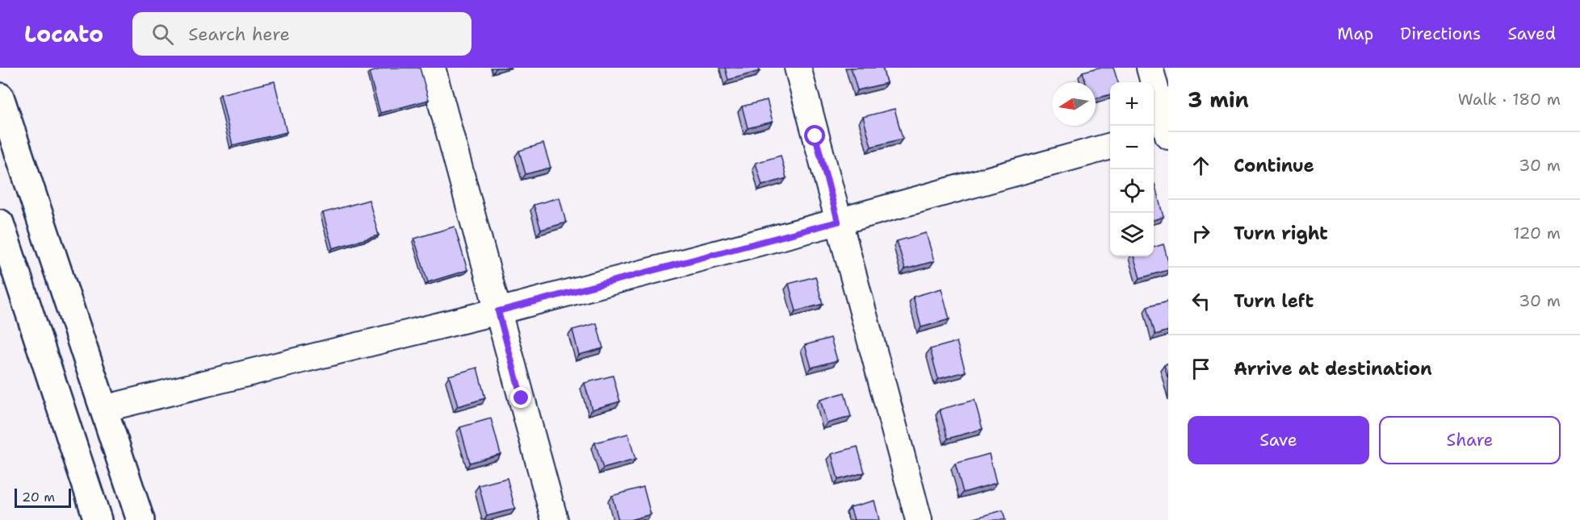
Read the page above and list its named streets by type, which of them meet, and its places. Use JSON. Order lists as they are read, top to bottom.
{
  "scale_bar": "20 m",
  "north": "left",
  "page": {
    "header": "Locato",
    "search": "Search here",
    "nav": ["Map", "Directions", "Saved"],
    "heading": ["3 min", "Walk · 180 m"],
    "map_buttons": ["+", "−"],
    "list": [
      ["Continue", "30 m"],
      ["Turn right", "120 m"],
      ["Turn left", "30 m"],
      "Arrive at destination"
    ],
    "buttons": ["Save", "Share"],
    "scale": "20 m"
  }
}
